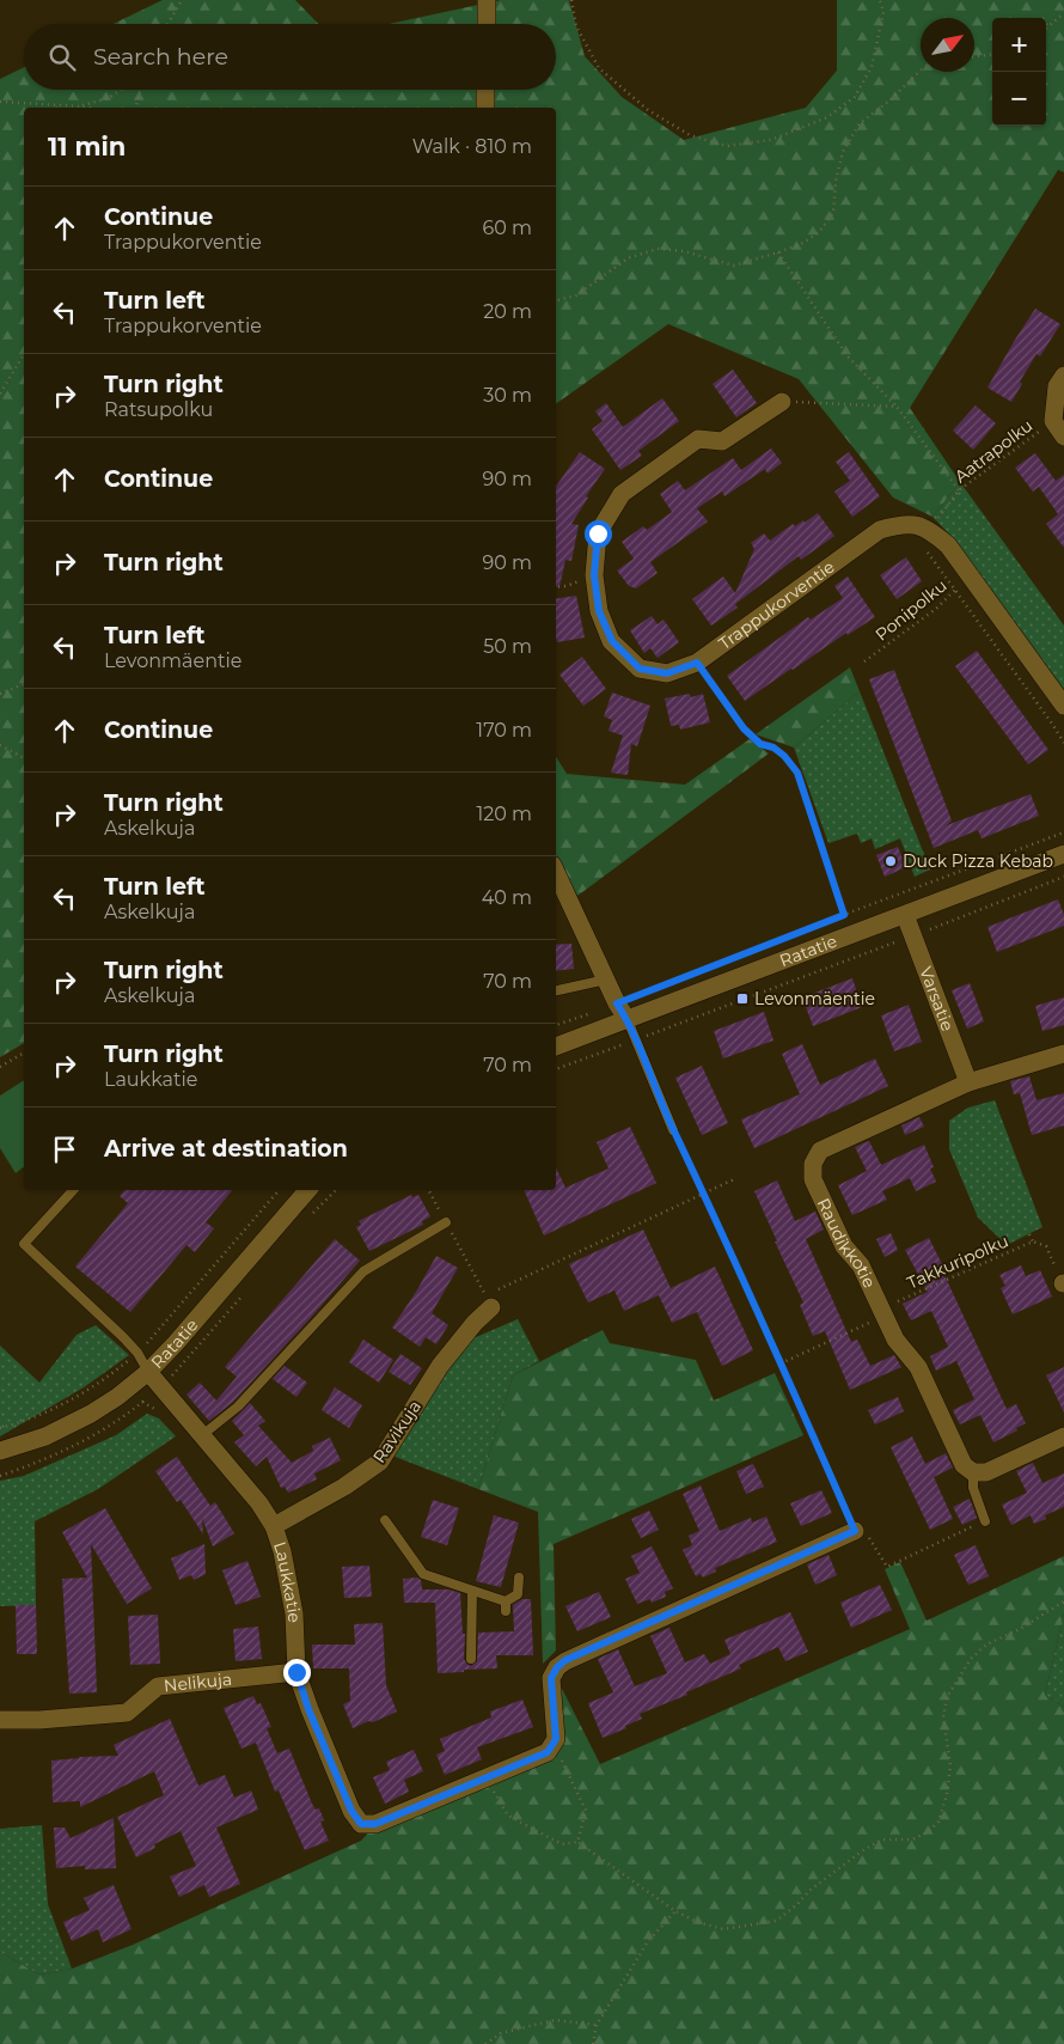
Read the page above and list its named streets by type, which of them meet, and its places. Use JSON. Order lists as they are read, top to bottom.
{
  "streets": {
    "street": [
      "Trappukorventie",
      "Ratatie",
      "Varsatie",
      "Raudikkotie",
      "Ravikuja",
      "Laukkatie",
      "Nelikuja"
    ],
    "path": ["Aatrapolku", "Ponipolku", "Takkuripolku"]
  },
  "crossings": [
    ["Aatrapolku", "Trappukorventie"],
    ["Ratatie", "Varsatie"],
    ["Ratatie", "Laukkatie"],
    ["Varsatie", "Raudikkotie"],
    ["Raudikkotie", "Takkuripolku"],
    ["Ravikuja", "Laukkatie"],
    ["Laukkatie", "Nelikuja"]
  ],
  "places": {
    "other": ["Duck Pizza Kebab"],
    "transit": ["Levonmäentie"]
  },
  "north": "top right",
  "page": {
    "map_buttons": ["+", "−"],
    "search": "Search here",
    "heading": ["11 min", "Walk · 810 m"],
    "list": [
      ["Continue", "Trappukorventie", "60 m"],
      ["Turn left", "Trappukorventie", "20 m"],
      ["Turn right", "Ratsupolku", "30 m"],
      ["Continue", "90 m"],
      ["Turn right", "90 m"],
      ["Turn left", "Levonmäentie", "50 m"],
      ["Continue", "170 m"],
      ["Turn right", "Askelkuja", "120 m"],
      ["Turn left", "Askelkuja", "40 m"],
      ["Turn right", "Askelkuja", "70 m"],
      ["Turn right", "Laukkatie", "70 m"],
      "Arrive at destination"
    ]
  }
}
